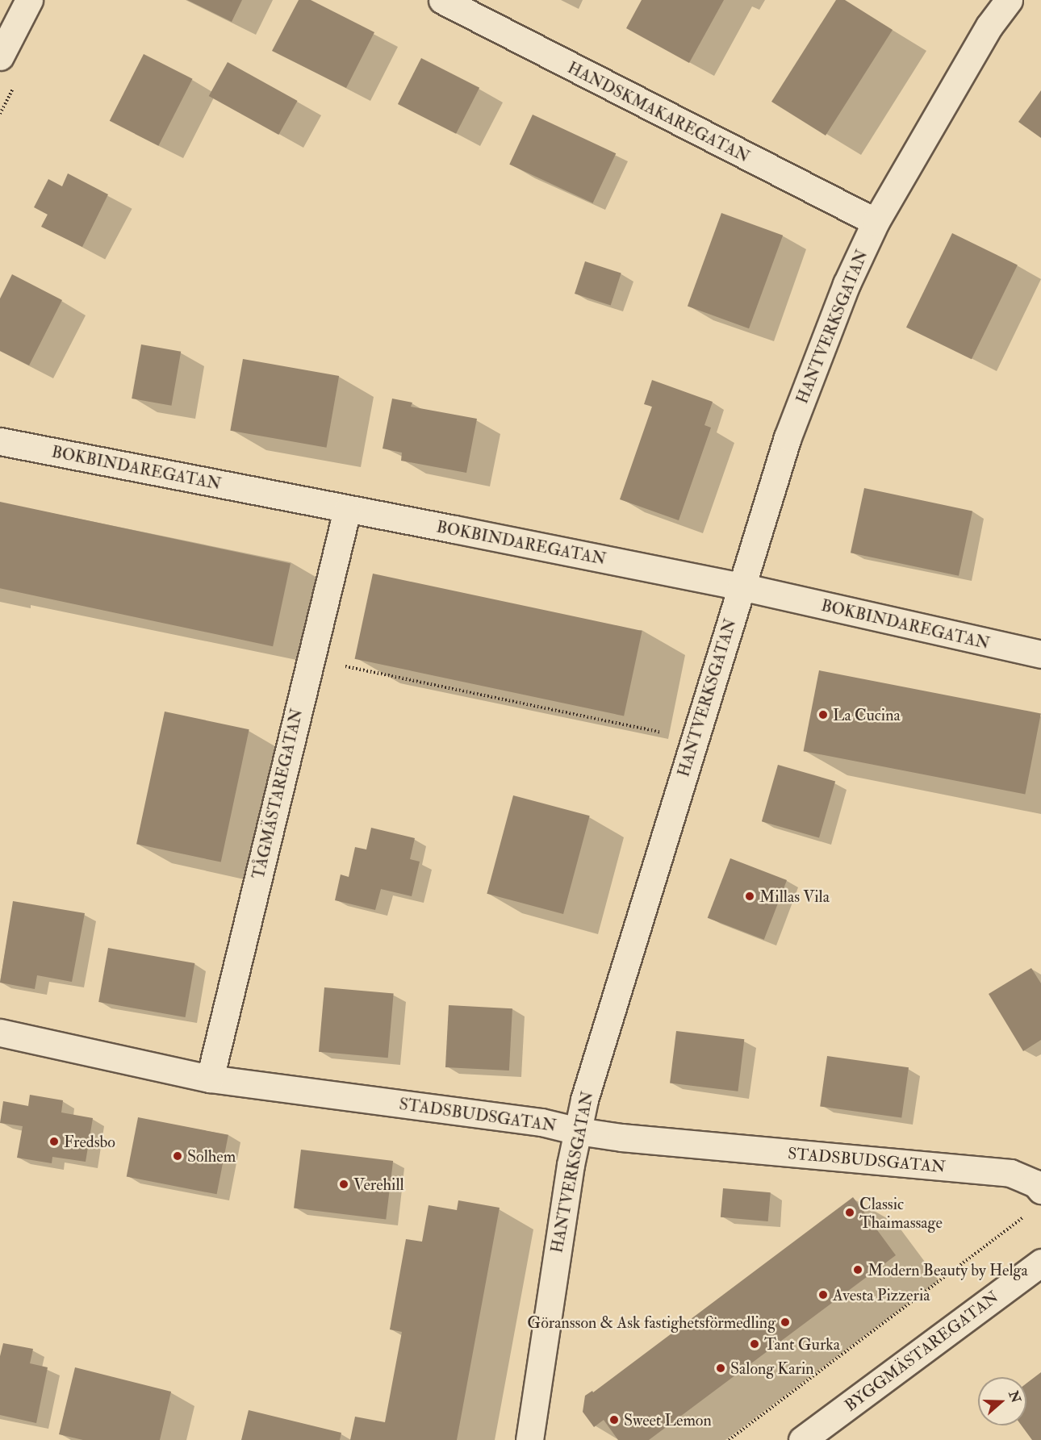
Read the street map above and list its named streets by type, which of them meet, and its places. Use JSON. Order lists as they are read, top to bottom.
{
  "streets": {
    "street": [
      "HANDSKMAKAREGATAN",
      "HANTVERKSGATAN",
      "BOKBINDAREGATAN",
      "TÅGMÄSTAREGATAN",
      "STADSBUDSGATAN",
      "BYGGMÄSTAREGATAN"
    ]
  },
  "crossings": [
    ["HANDSKMAKAREGATAN", "HANTVERKSGATAN"],
    ["HANTVERKSGATAN", "BOKBINDAREGATAN"],
    ["HANTVERKSGATAN", "STADSBUDSGATAN"],
    ["BOKBINDAREGATAN", "TÅGMÄSTAREGATAN"],
    ["TÅGMÄSTAREGATAN", "STADSBUDSGATAN"]
  ],
  "places": [
    "La Cucina",
    "Millas Vila",
    "Fredsbo",
    "Solhem",
    "Verehill",
    "Classic Thaimassage",
    "Modern Beauty by Helga",
    "Avesta Pizzeria",
    "Göransson & Ask fastighetsförmedling",
    "Tant Gurka",
    "Salong Karin",
    "Sweet Lemon"
  ],
  "north": "right"
}
